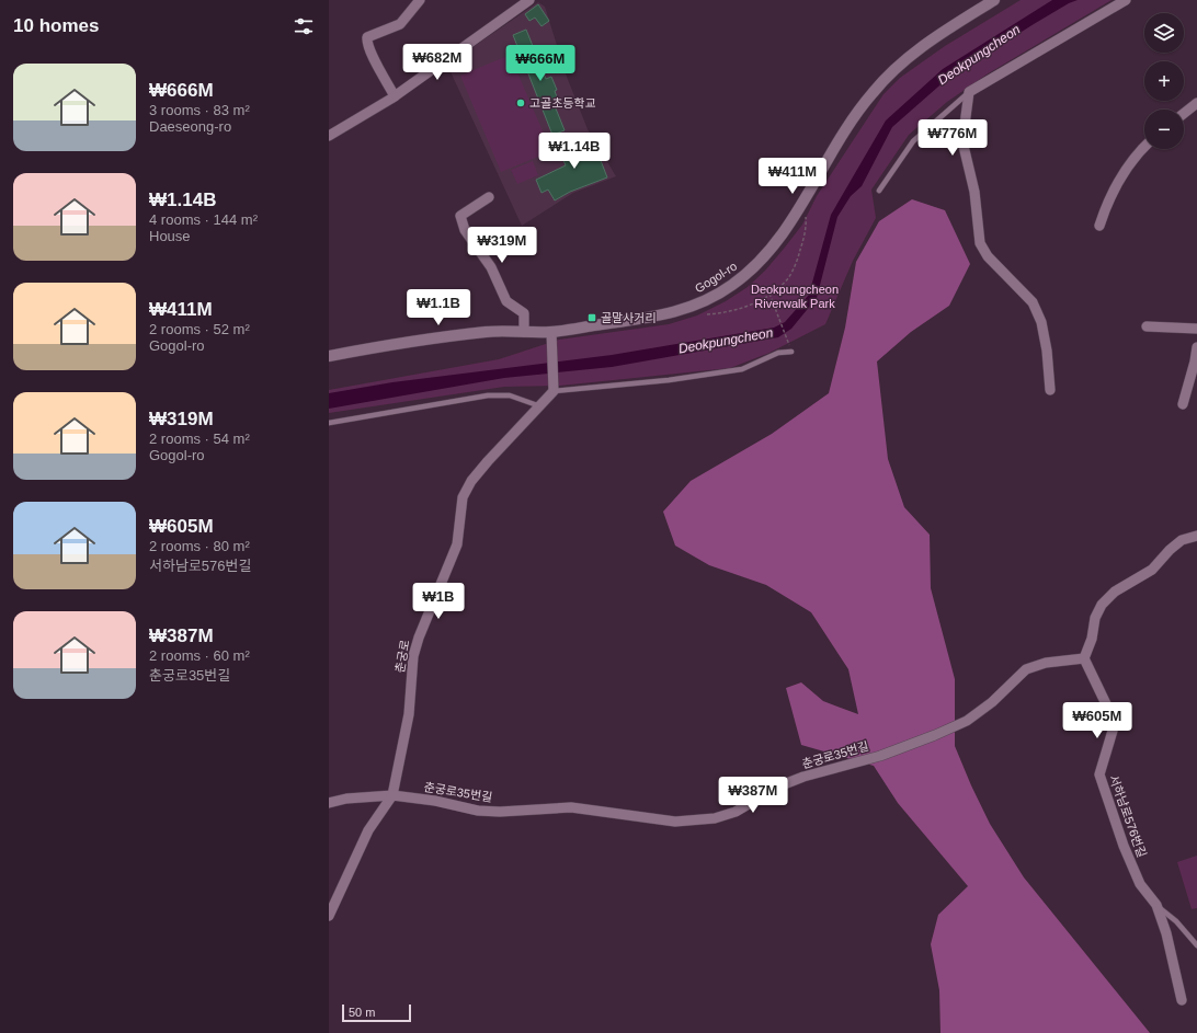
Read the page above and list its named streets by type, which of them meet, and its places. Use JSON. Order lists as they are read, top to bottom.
{
  "streets": {
    "street": [
      "Gogol-ro",
      "춘궁로",
      "춘궁로35번길",
      "서하남로576번길"
    ]
  },
  "crossings": [
    ["춘궁로", "춘궁로35번길"],
    ["춘궁로35번길", "서하남로576번길"]
  ],
  "water": ["Deokpungcheon"],
  "parks": ["Deokpungcheon Riverwalk Park"],
  "places": {
    "other": ["고골초등학교"],
    "transit": ["골말사거리"]
  },
  "scale_bar": "50 m",
  "page": {
    "heading": "10 homes",
    "map_buttons": ["+", "−"],
    "price": [
      "₩682M",
      "₩666M",
      "₩776M",
      "₩1.14B",
      "₩411M",
      "₩319M",
      "₩1.1B",
      "₩1B",
      "₩605M",
      "₩387M"
    ],
    "list": [
      {
        "name": "₩666M",
        "note": "3 rooms · 83 m² · Daeseong-ro"
      },
      {
        "name": "₩1.14B",
        "note": "4 rooms · 144 m² · House"
      },
      {
        "name": "₩411M",
        "note": "2 rooms · 52 m² · Gogol-ro"
      },
      {
        "name": "₩319M",
        "note": "2 rooms · 54 m² · Gogol-ro"
      },
      {
        "name": "₩605M",
        "note": "2 rooms · 80 m² · 서하남로576번길"
      },
      {
        "name": "₩387M",
        "note": "2 rooms · 60 m² · 춘궁로35번길"
      }
    ],
    "scale": "50 m"
  }
}
